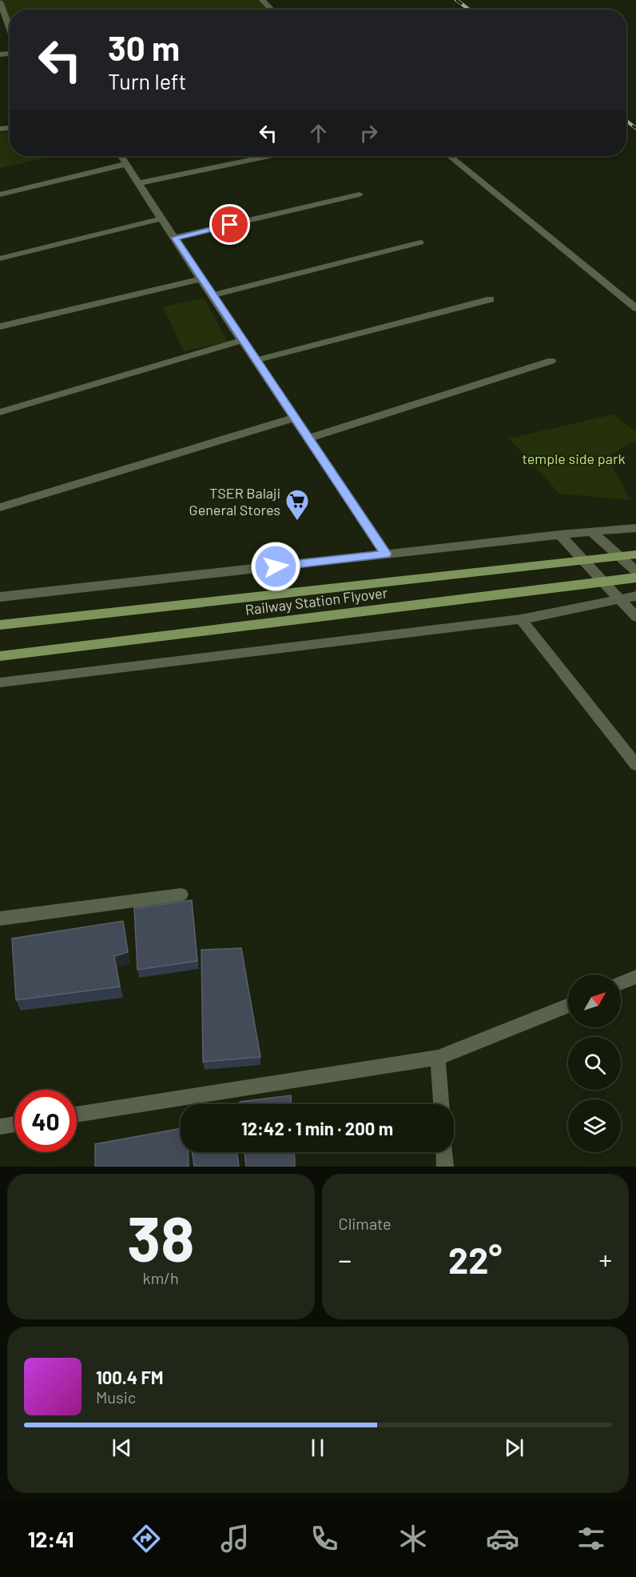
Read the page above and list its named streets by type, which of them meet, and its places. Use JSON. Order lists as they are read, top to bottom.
{
  "streets": {
    "main road": ["Railway Station Flyover"]
  },
  "parks": ["temple side park"],
  "places": {
    "supermarket": ["TSER Balaji General Stores"]
  },
  "north": "top right",
  "page": {
    "turn": ["30 m", "Turn left"],
    "limit": "40",
    "trip": "12:42 · 1 min · 200 m",
    "tile": [
      ["38", "km/h"],
      "Climate"
    ],
    "heat": ["−", "22°", "+"],
    "song": ["100.4 FM", "Music"],
    "tabs": "12:41"
  }
}
